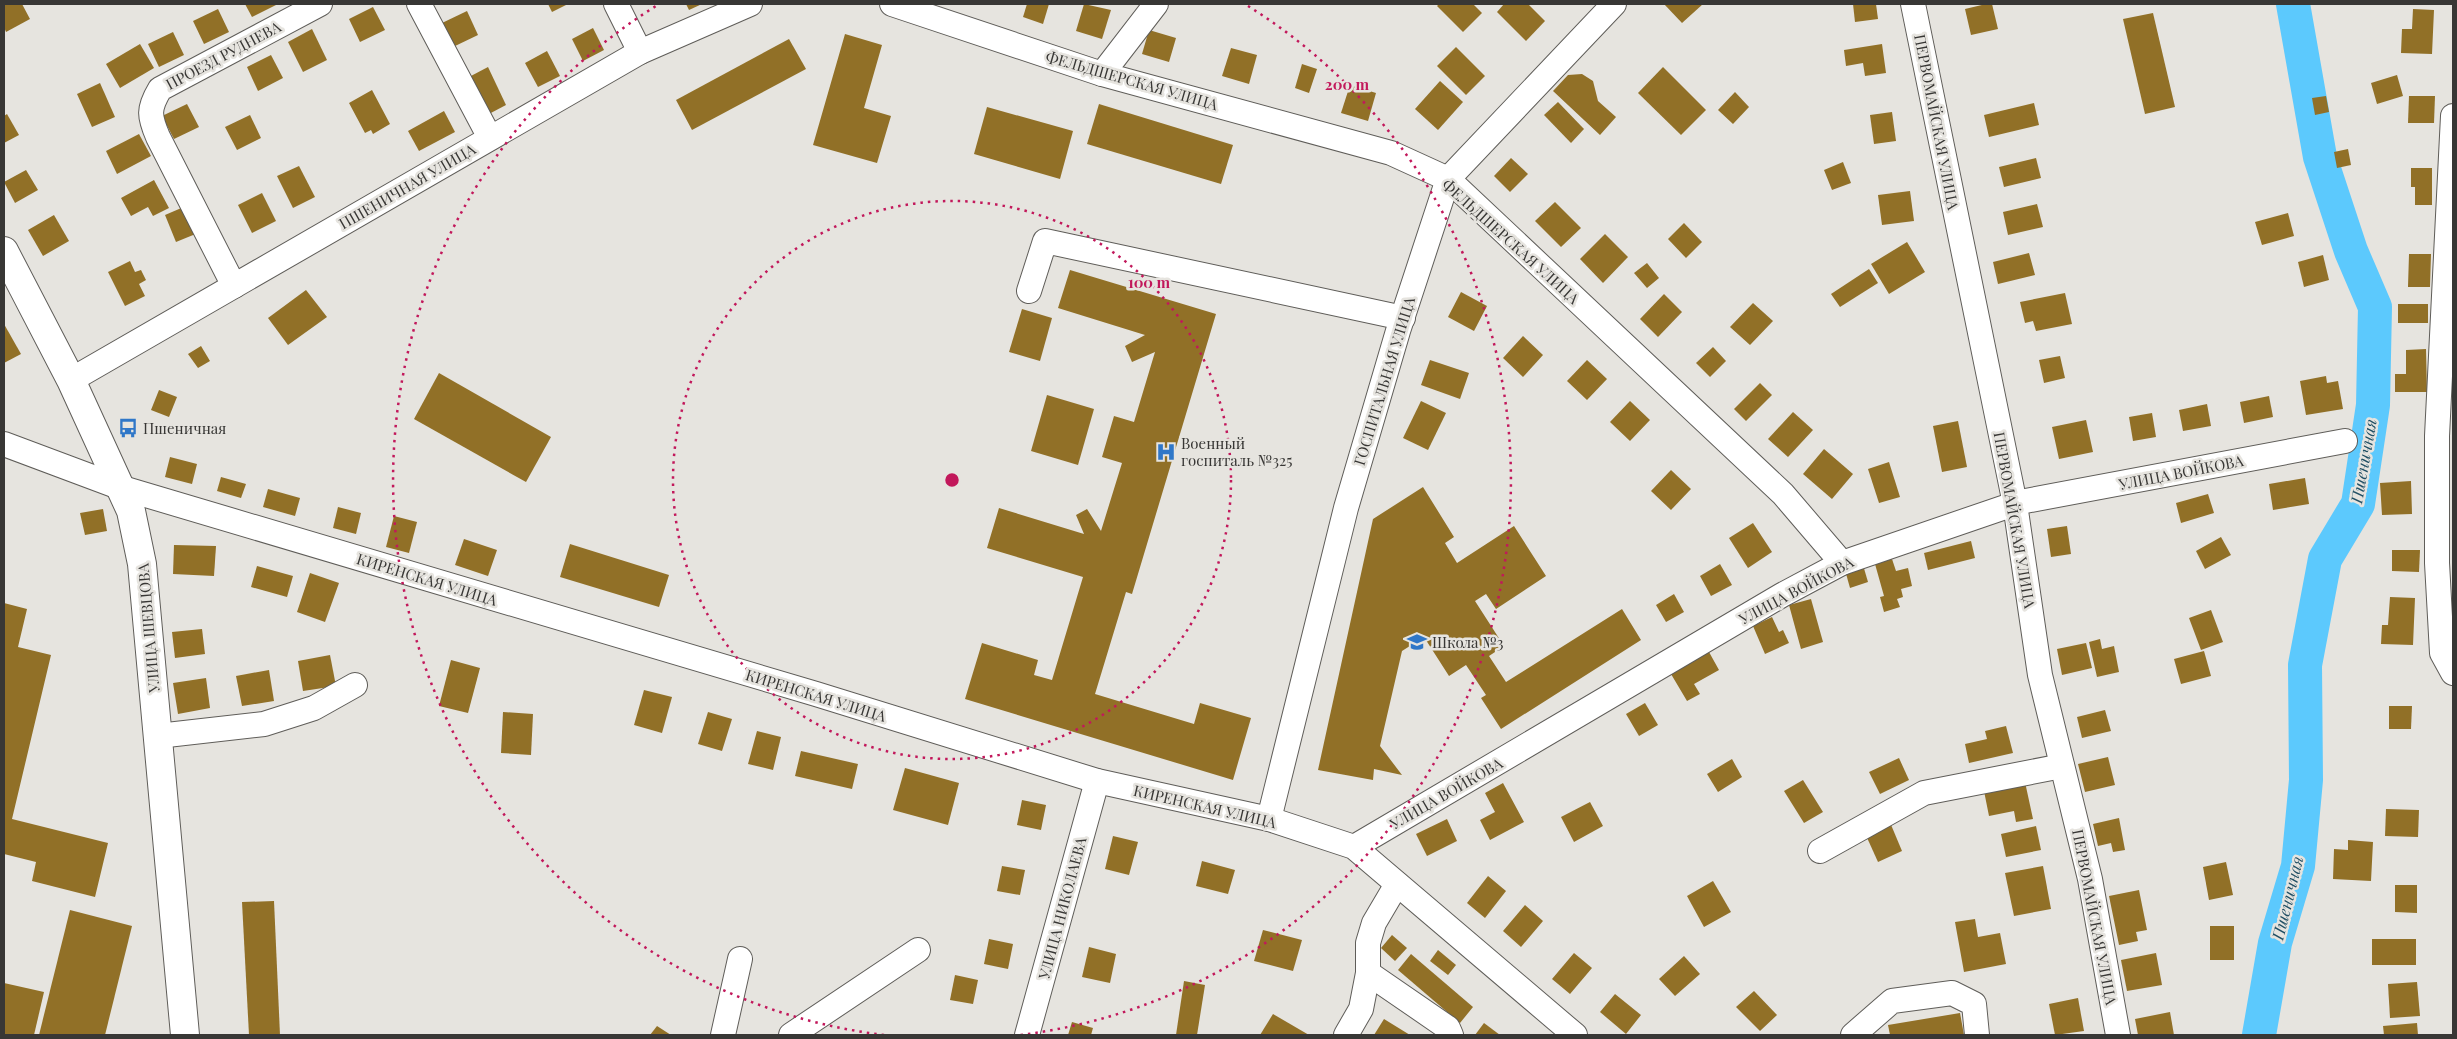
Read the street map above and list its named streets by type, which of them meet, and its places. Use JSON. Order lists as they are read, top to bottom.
{
  "streets": {
    "main road": ["УЛИЦА ШЕВЦОВА"],
    "street": [
      "ПРОЕЗД РУДНЕВА",
      "ФЕЛЬДШЕРСКАЯ УЛИЦА",
      "ПЕРВОМАЙСКАЯ УЛИЦА",
      "ПШЕНИЧНАЯ УЛИЦА",
      "ГОСПИТАЛЬНАЯ УЛИЦА",
      "УЛИЦА ВОЙКОВА",
      "КИРЕНСКАЯ УЛИЦА",
      "УЛИЦА НИКОЛАЕВА"
    ]
  },
  "crossings": [
    ["ПРОЕЗД РУДНЕВА", "ПШЕНИЧНАЯ УЛИЦА"],
    ["ФЕЛЬДШЕРСКАЯ УЛИЦА", "ГОСПИТАЛЬНАЯ УЛИЦА"],
    ["ФЕЛЬДШЕРСКАЯ УЛИЦА", "УЛИЦА ВОЙКОВА"],
    ["ПЕРВОМАЙСКАЯ УЛИЦА", "УЛИЦА ВОЙКОВА"],
    ["ПШЕНИЧНАЯ УЛИЦА", "УЛИЦА ШЕВЦОВА"],
    ["ГОСПИТАЛЬНАЯ УЛИЦА", "КИРЕНСКАЯ УЛИЦА"],
    ["УЛИЦА ВОЙКОВА", "КИРЕНСКАЯ УЛИЦА"],
    ["КИРЕНСКАЯ УЛИЦА", "УЛИЦА ШЕВЦОВА"],
    ["КИРЕНСКАЯ УЛИЦА", "УЛИЦА НИКОЛАЕВА"]
  ],
  "water": ["Пшеничная"],
  "places": {
    "bus stop": ["Пшеничная"],
    "hospital": ["Военный госпиталь №325"],
    "school or university": ["Школа №3"]
  },
  "rings": ["200 m", "100 m"]
}
